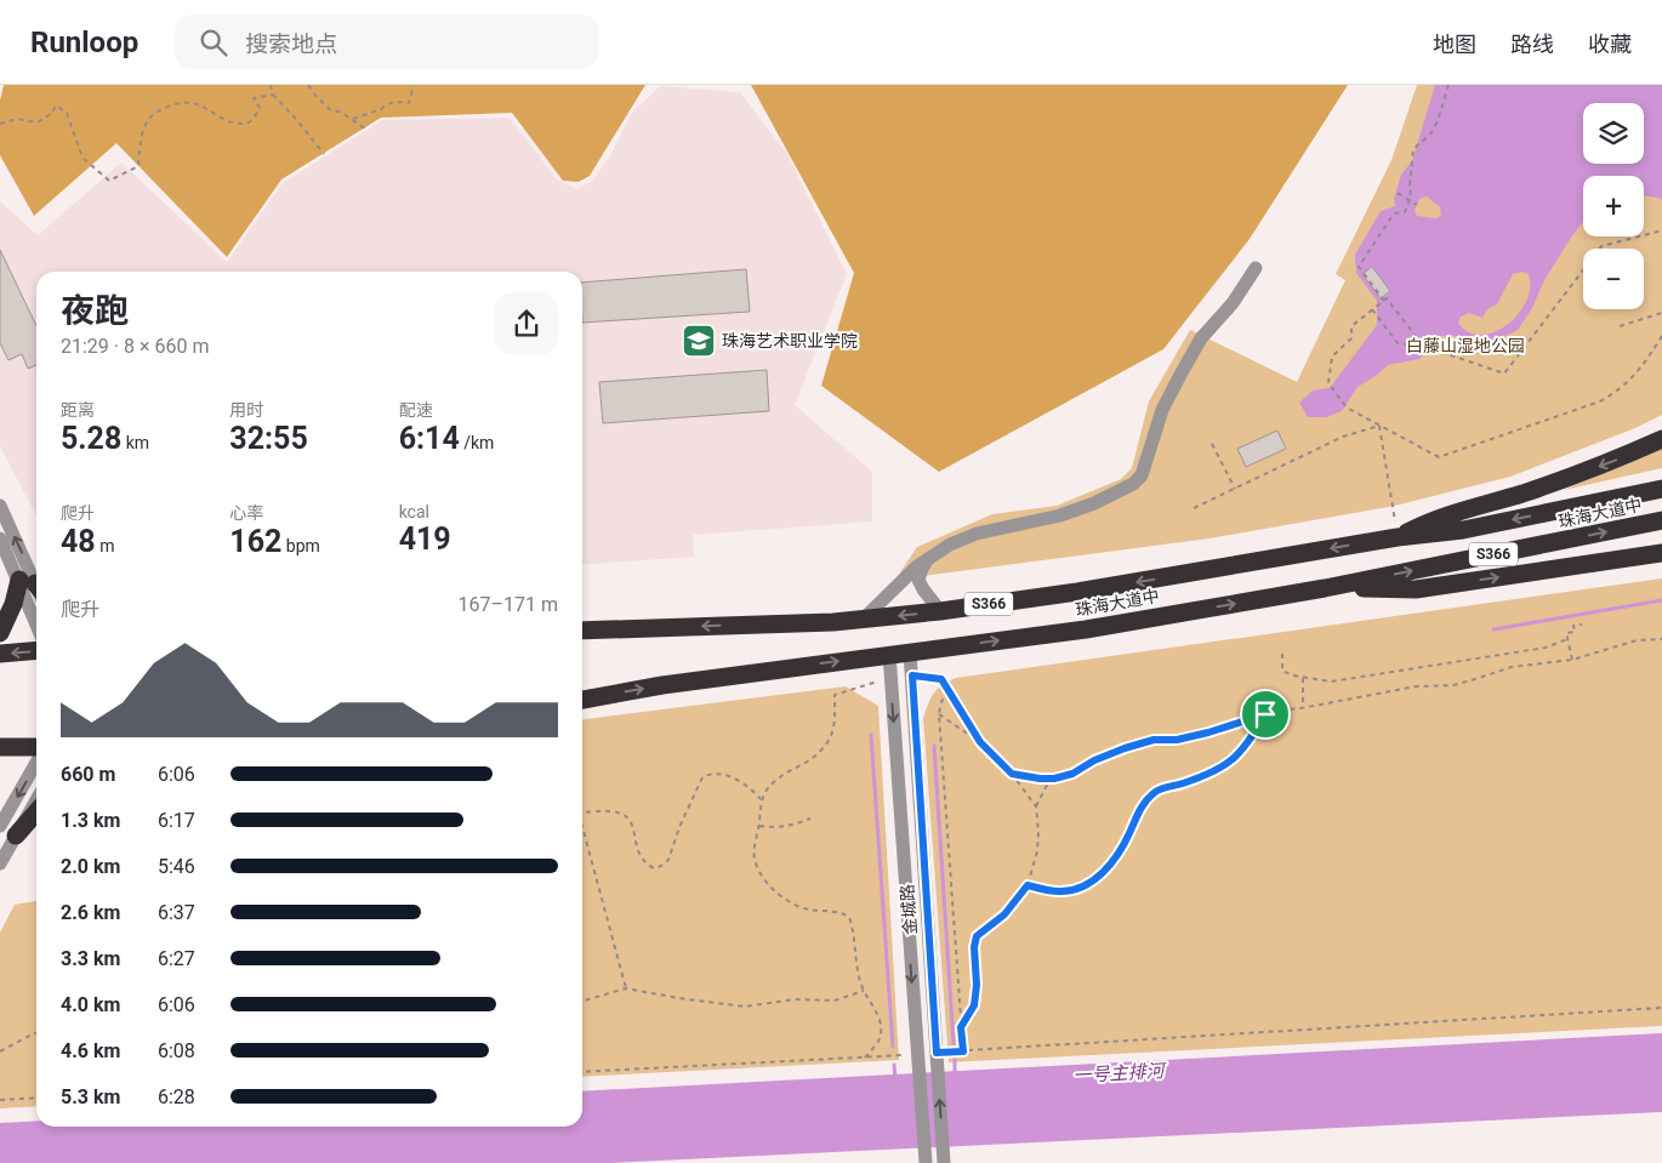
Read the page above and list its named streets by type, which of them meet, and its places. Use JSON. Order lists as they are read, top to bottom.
{
  "streets": {
    "highway": ["珠海大道中", "S366"],
    "street": ["金城路"]
  },
  "crossings": [
    ["珠海大道中", "金城路"]
  ],
  "water": ["一号主排河"],
  "parks": ["白藤山湿地公园"],
  "places": {
    "school or university": ["珠海艺术职业学院"]
  },
  "page": {
    "header": "Runloop",
    "search": "搜索地点",
    "nav": ["地图", "路线", "收藏"],
    "map_buttons": ["+", "−"],
    "heading": ["夜跑", "21:29 · 8 × 660 m"],
    "stats": [
      ["距离", "5.28 km"],
      ["用时", "32:55"],
      ["配速", "6:14 /km"],
      ["爬升", "48 m"],
      ["心率", "162 bpm"],
      ["kcal", "419"]
    ],
    "chart": ["爬升", "167–171 m"],
    "list": [
      {
        "name": "660 m",
        "note": "6:06"
      },
      {
        "name": "1.3 km",
        "note": "6:17"
      },
      {
        "name": "2.0 km",
        "note": "5:46"
      },
      {
        "name": "2.6 km",
        "note": "6:37"
      },
      {
        "name": "3.3 km",
        "note": "6:27"
      },
      {
        "name": "4.0 km",
        "note": "6:06"
      },
      {
        "name": "4.6 km",
        "note": "6:08"
      },
      {
        "name": "5.3 km",
        "note": "6:28"
      }
    ]
  }
}
